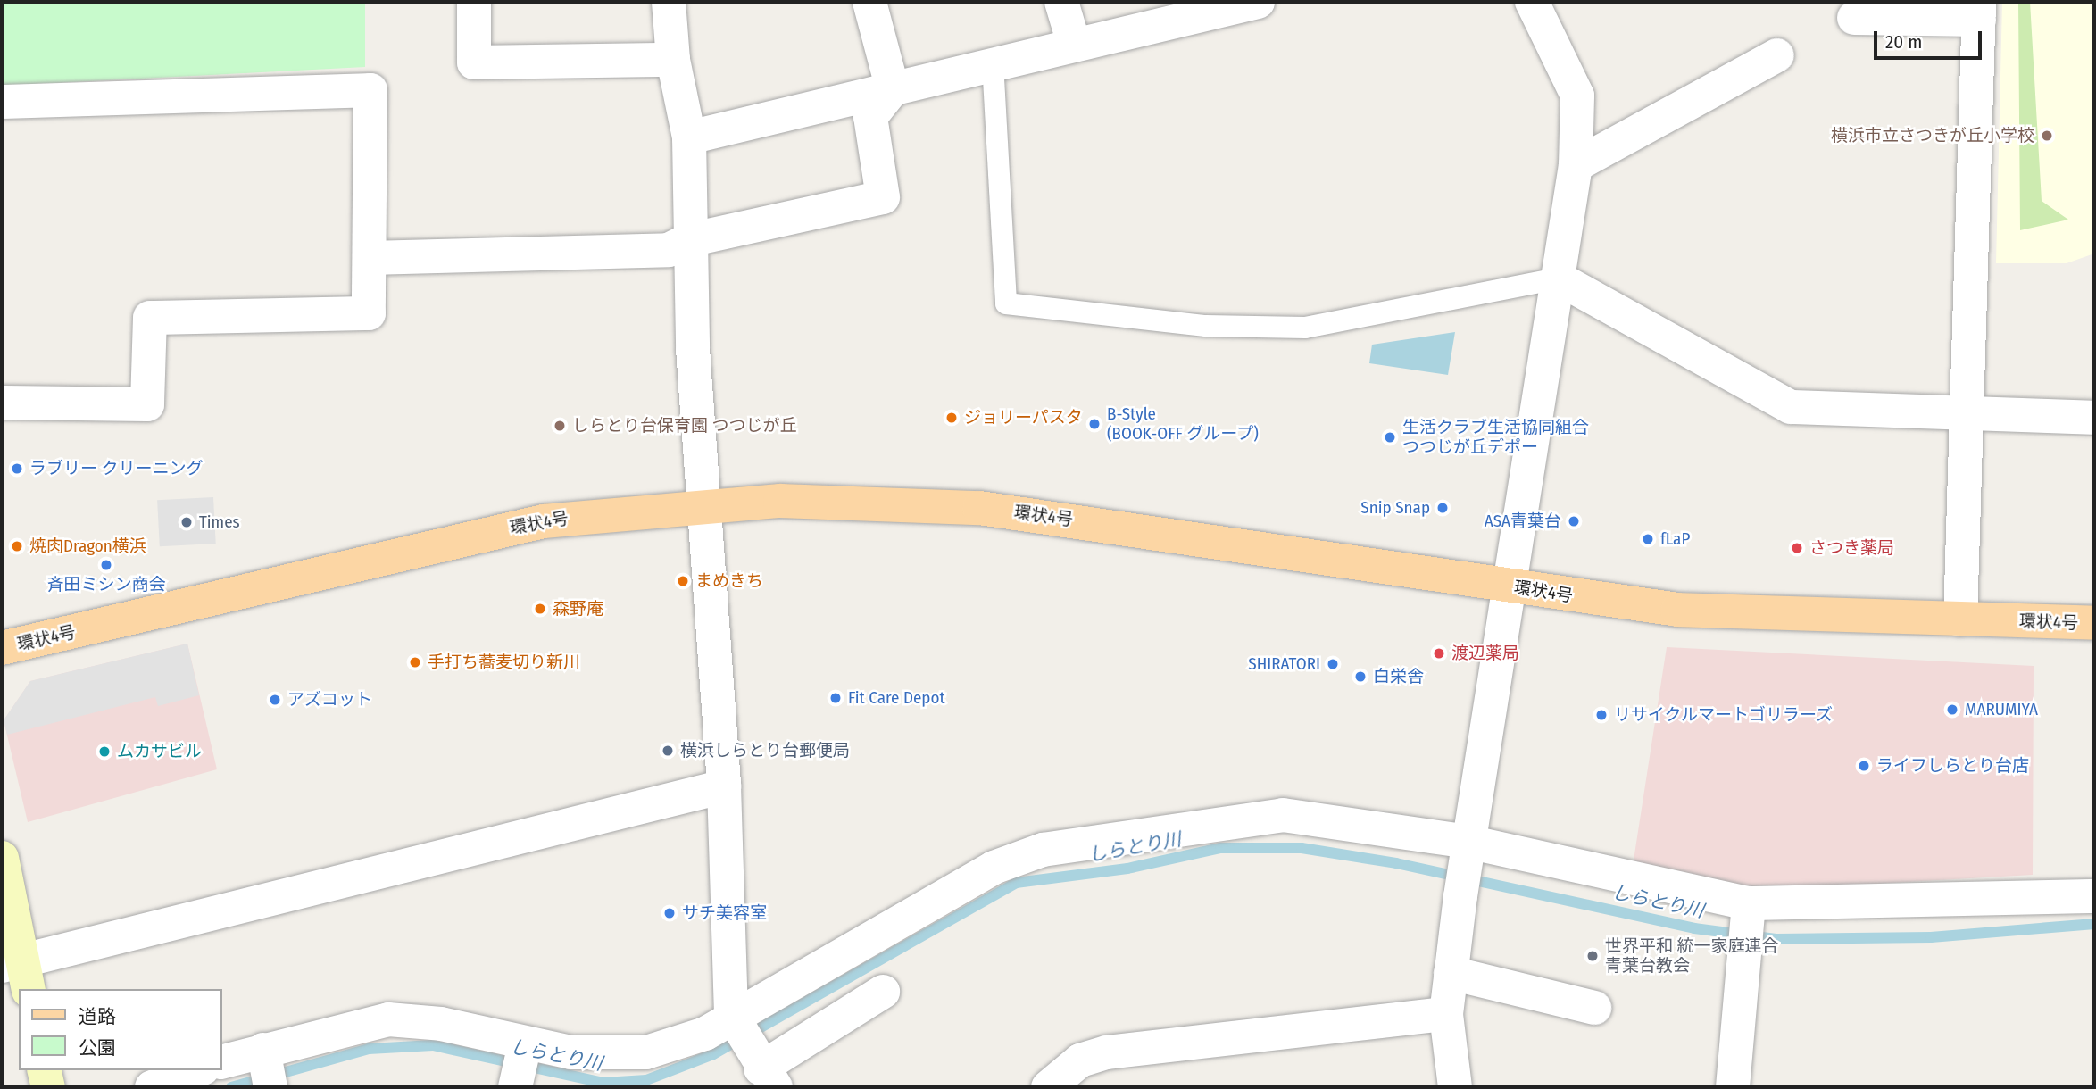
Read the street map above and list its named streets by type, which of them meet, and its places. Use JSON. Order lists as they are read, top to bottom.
{
  "streets": {
    "main road": ["環状4号"]
  },
  "water": ["しらとり川"],
  "places": [
    "横浜市立さつきが丘小学校",
    "ジョリーパスタ",
    "B-Style (BOOK-OFF グループ)",
    "しらとり台保育園 つつじが丘",
    "生活クラブ生活協同組合 つつじが丘デポー",
    "ラブリー クリーニング",
    "Snip Snap",
    "ASA青葉台",
    "Times",
    "fLaP",
    "焼肉Dragon横浜",
    "さつき薬局",
    "斉田ミシン商会",
    "まめきち",
    "森野庵",
    "渡辺薬局",
    "手打ち蕎麦切り新川",
    "SHIRATORI",
    "白栄舎",
    "Fit Care Depot",
    "アズコット",
    "MARUMIYA",
    "リサイクルマートゴリラーズ",
    "横浜しらとり台郵便局",
    "ムカサビル",
    "ライフしらとり台店",
    "サチ美容室",
    "世界平和 統一家庭連合 青葉台教会"
  ],
  "legend": ["道路", "公園"],
  "scale_bar": "20 m"
}
